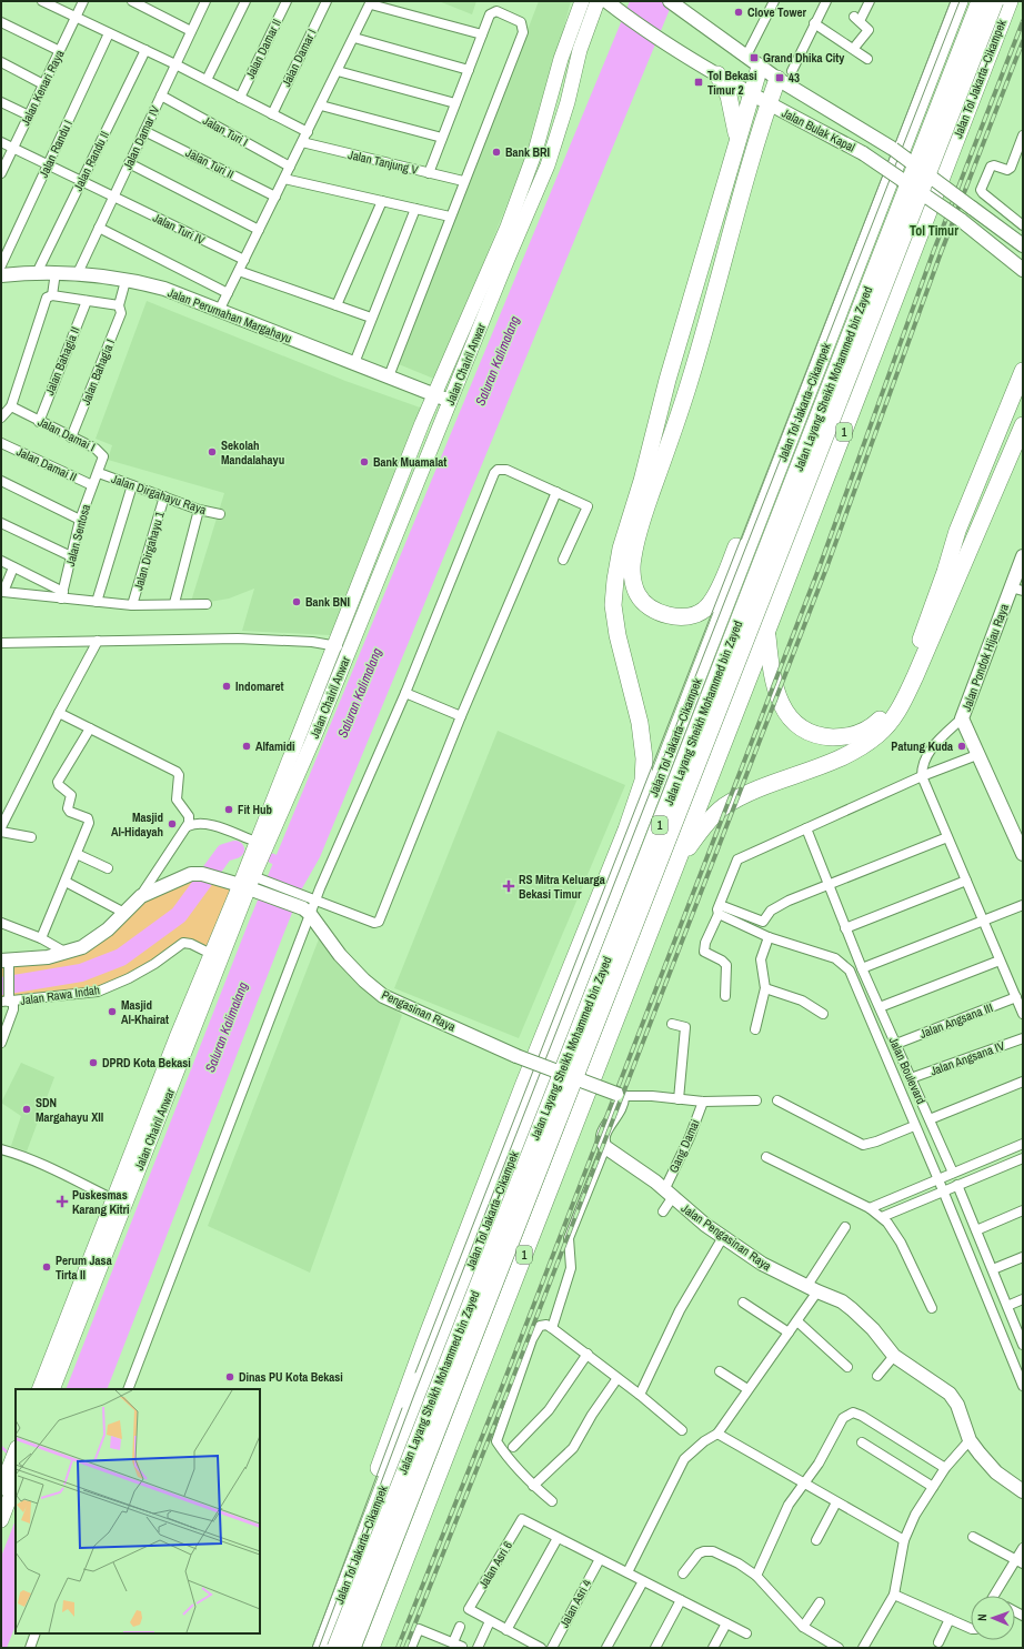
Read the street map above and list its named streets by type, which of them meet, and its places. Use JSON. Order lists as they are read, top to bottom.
{
  "streets": {
    "highway": ["Jalan Tol Jakarta–Cikampek", "Jalan Layang Sheikh Mohammed bin Zayed", "1"],
    "main road": ["Jalan Chairil Anwar"],
    "street": [
      "Jalan Damar II",
      "Jalan Damar I",
      "Jalan Kenari Raya",
      "Jalan Bulak Kapal",
      "Jalan Turi I",
      "Jalan Damar IV",
      "Jalan Randu I",
      "Jalan Randu II",
      "Jalan Tanjung V",
      "Jalan Turi II",
      "Jalan Turi IV",
      "Jalan Perumahan Margahayu",
      "Jalan Bahagia II",
      "Jalan Bahagia I",
      "Jalan Damai I",
      "Jalan Damai II",
      "Jalan Dirgahayu Raya",
      "Jalan Sentosa",
      "Jalan Dirgahayu 1",
      "Jalan Pondok Hijau Raya",
      "Jalan Rawa Indah",
      "Pengasinan Raya",
      "Jalan Angsana III",
      "Jalan Angsana IV",
      "Jalan Boulevard",
      "Gang Damai",
      "Jalan Pengasinan Raya",
      "Jalan Asri 6",
      "Jalan Asri 4"
    ]
  },
  "crossings": [
    ["Jalan Kenari Raya", "Jalan Turi IV"],
    ["Jalan Turi I", "Jalan Damar IV"],
    ["Jalan Damar IV", "Jalan Turi II"],
    ["Jalan Damar IV", "Jalan Turi IV"],
    ["Jalan Damar IV", "Jalan Perumahan Margahayu"],
    ["Jalan Randu I", "Jalan Turi IV"],
    ["Jalan Randu II", "Jalan Turi IV"],
    ["Jalan Randu II", "Jalan Perumahan Margahayu"],
    ["Jalan Perumahan Margahayu", "Jalan Chairil Anwar"],
    ["Jalan Perumahan Margahayu", "Jalan Bahagia I"],
    ["Jalan Bahagia II", "Jalan Damai I"],
    ["Jalan Chairil Anwar", "Jalan Rawa Indah"],
    ["Jalan Bahagia I", "Jalan Damai I"],
    ["Jalan Damai I", "Jalan Dirgahayu Raya"],
    ["Jalan Damai I", "Jalan Sentosa"],
    ["Jalan Damai II", "Jalan Sentosa"],
    ["Jalan Dirgahayu Raya", "Jalan Sentosa"],
    ["Jalan Dirgahayu Raya", "Jalan Dirgahayu 1"],
    ["Jalan Angsana III", "Jalan Boulevard"],
    ["Jalan Angsana IV", "Jalan Boulevard"],
    ["Gang Damai", "Jalan Pengasinan Raya"]
  ],
  "districts": ["Tol Timur"],
  "water": ["Saluran Kalimalang"],
  "places": {
    "other": [
      "Clove Tower",
      "Bank BRI",
      "Sekolah Mandalahayu",
      "Bank Muamalat",
      "Bank BNI",
      "Indomaret",
      "Alfamidi",
      "Patung Kuda",
      "Fit Hub",
      "Masjid Al-Hidayah",
      "Masjid Al-Khairat",
      "DPRD Kota Bekasi",
      "SDN Margahayu XII",
      "Perum Jasa Tirta II",
      "Dinas PU Kota Bekasi"
    ],
    "transit": ["Grand Dhika City", "43", "Tol Bekasi Timur 2"],
    "health": ["RS Mitra Keluarga Bekasi Timur", "Puskesmas Karang Kitri"]
  },
  "north": "left"
}
